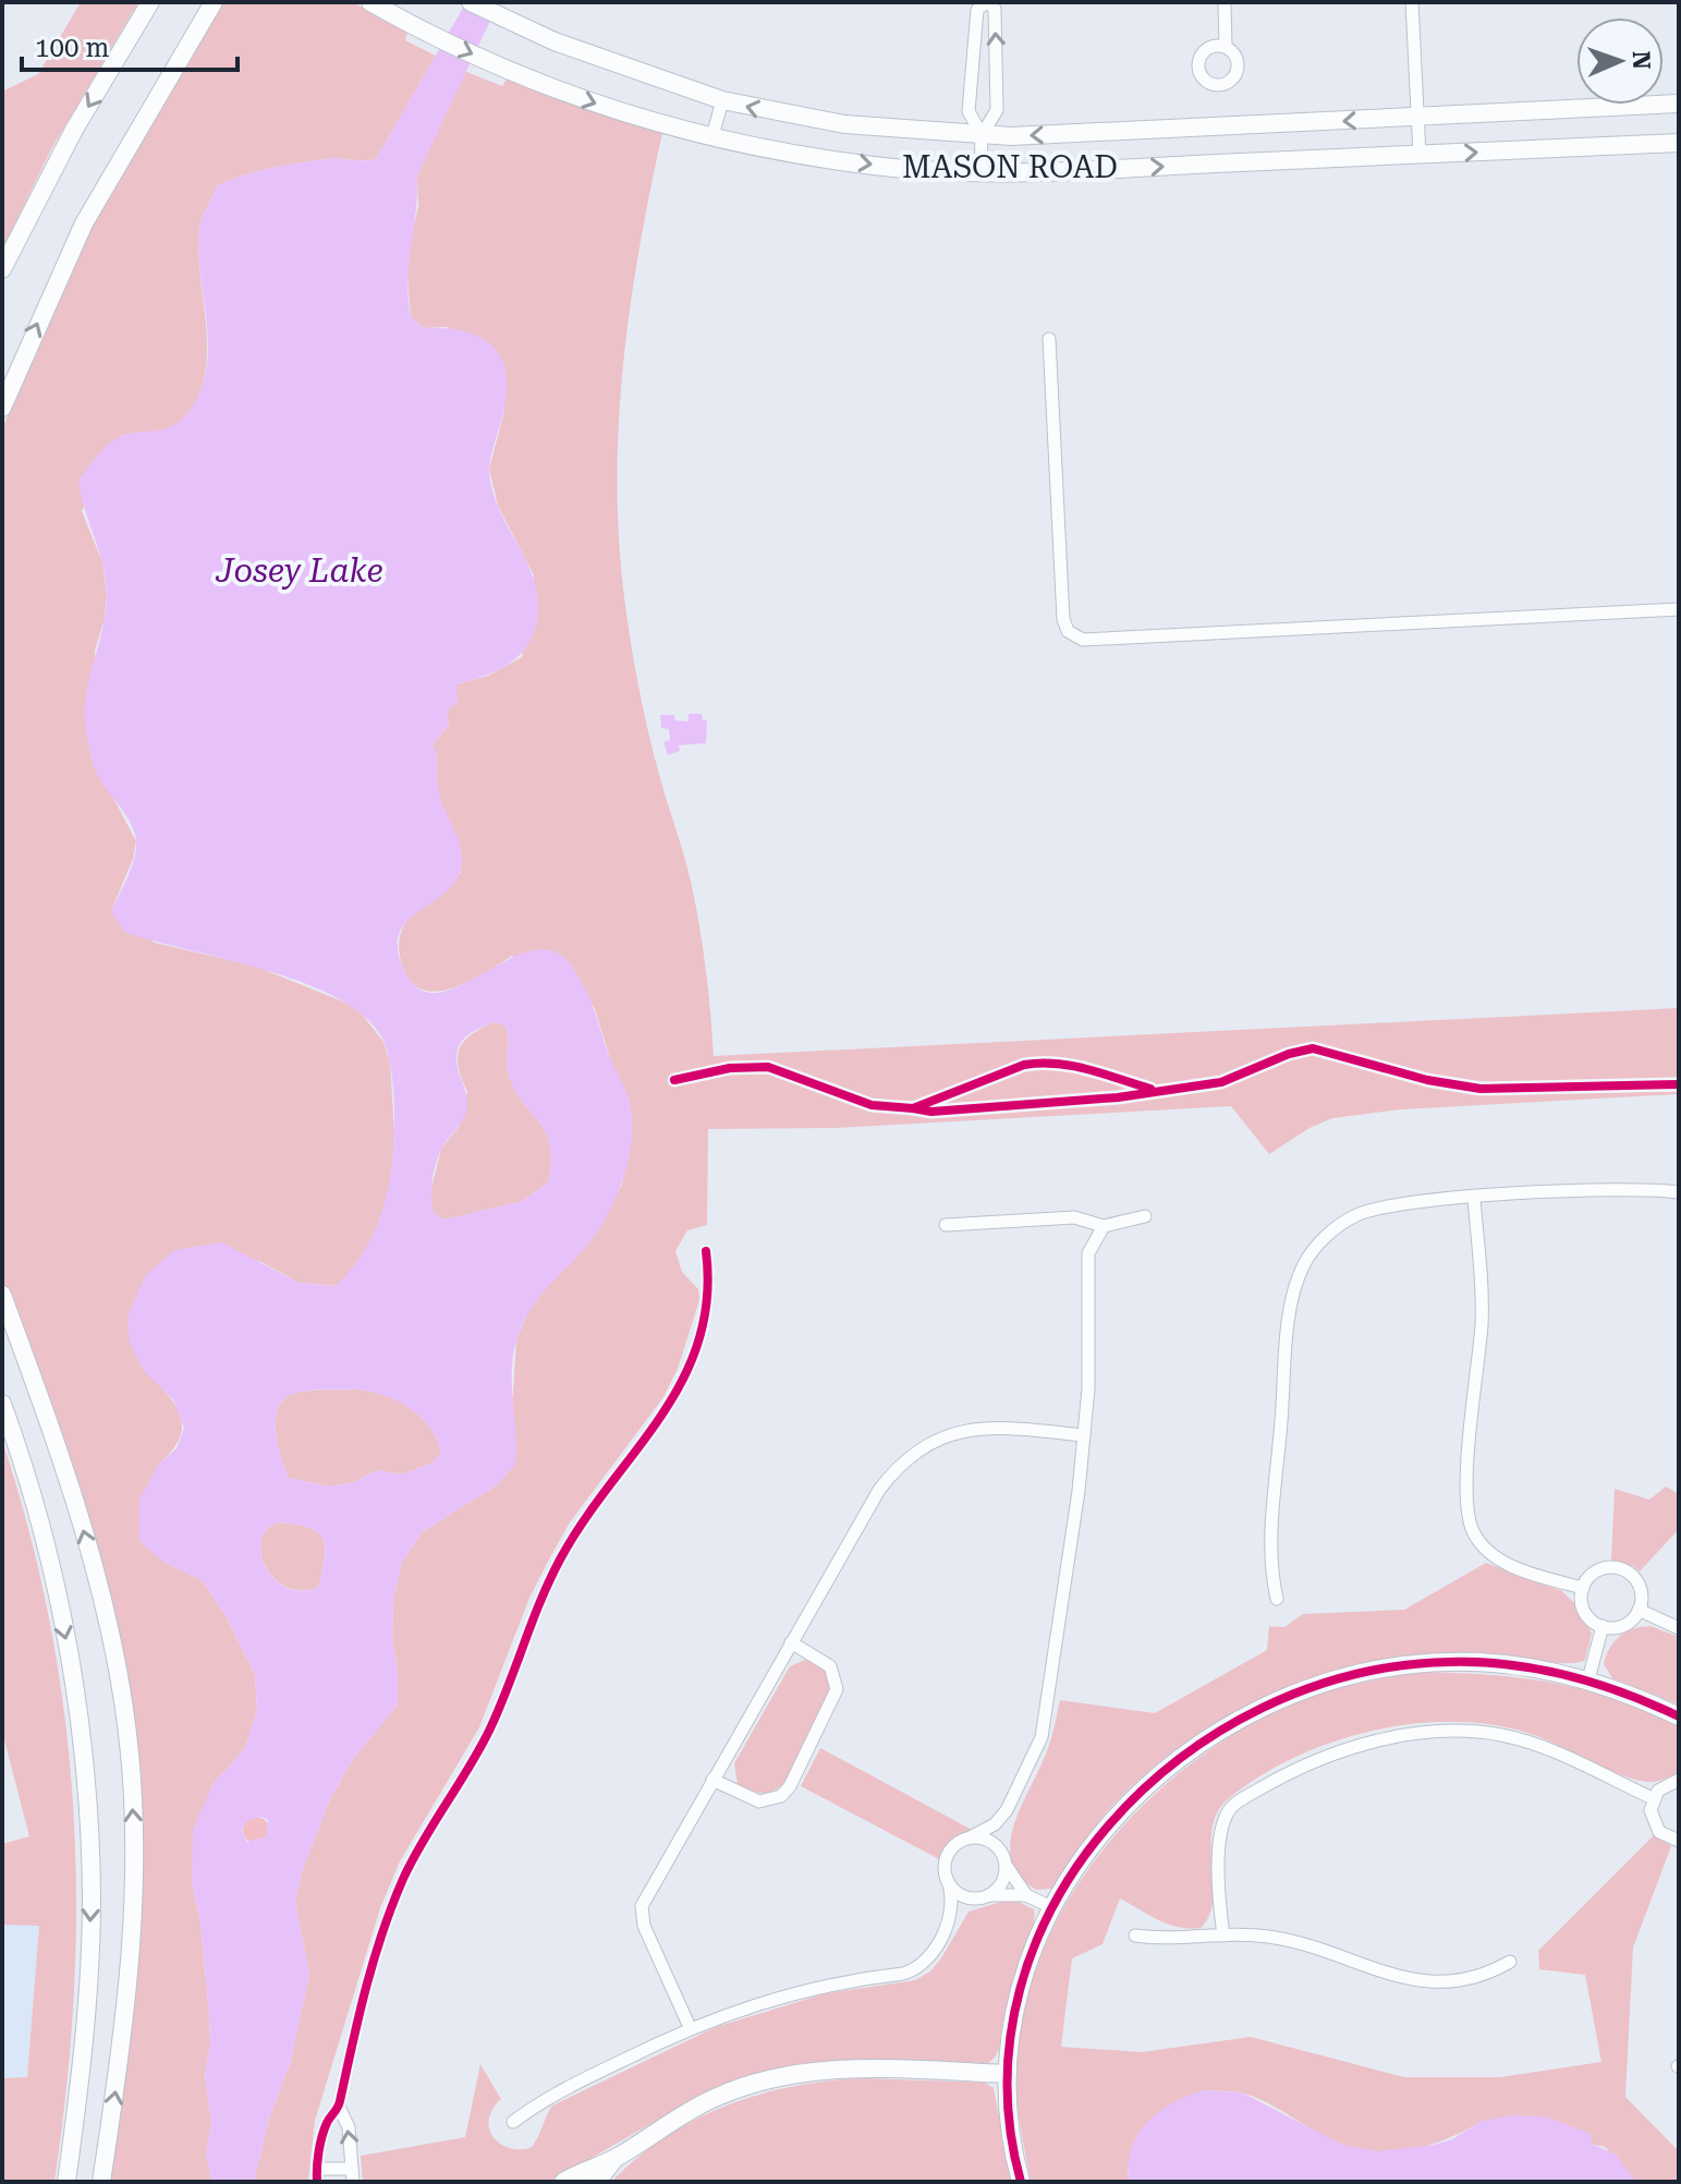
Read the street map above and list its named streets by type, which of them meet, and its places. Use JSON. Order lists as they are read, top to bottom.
{
  "streets": {
    "main road": ["MASON ROAD"]
  },
  "water": ["Josey Lake"],
  "scale_bar": "100 m",
  "north": "right"
}
